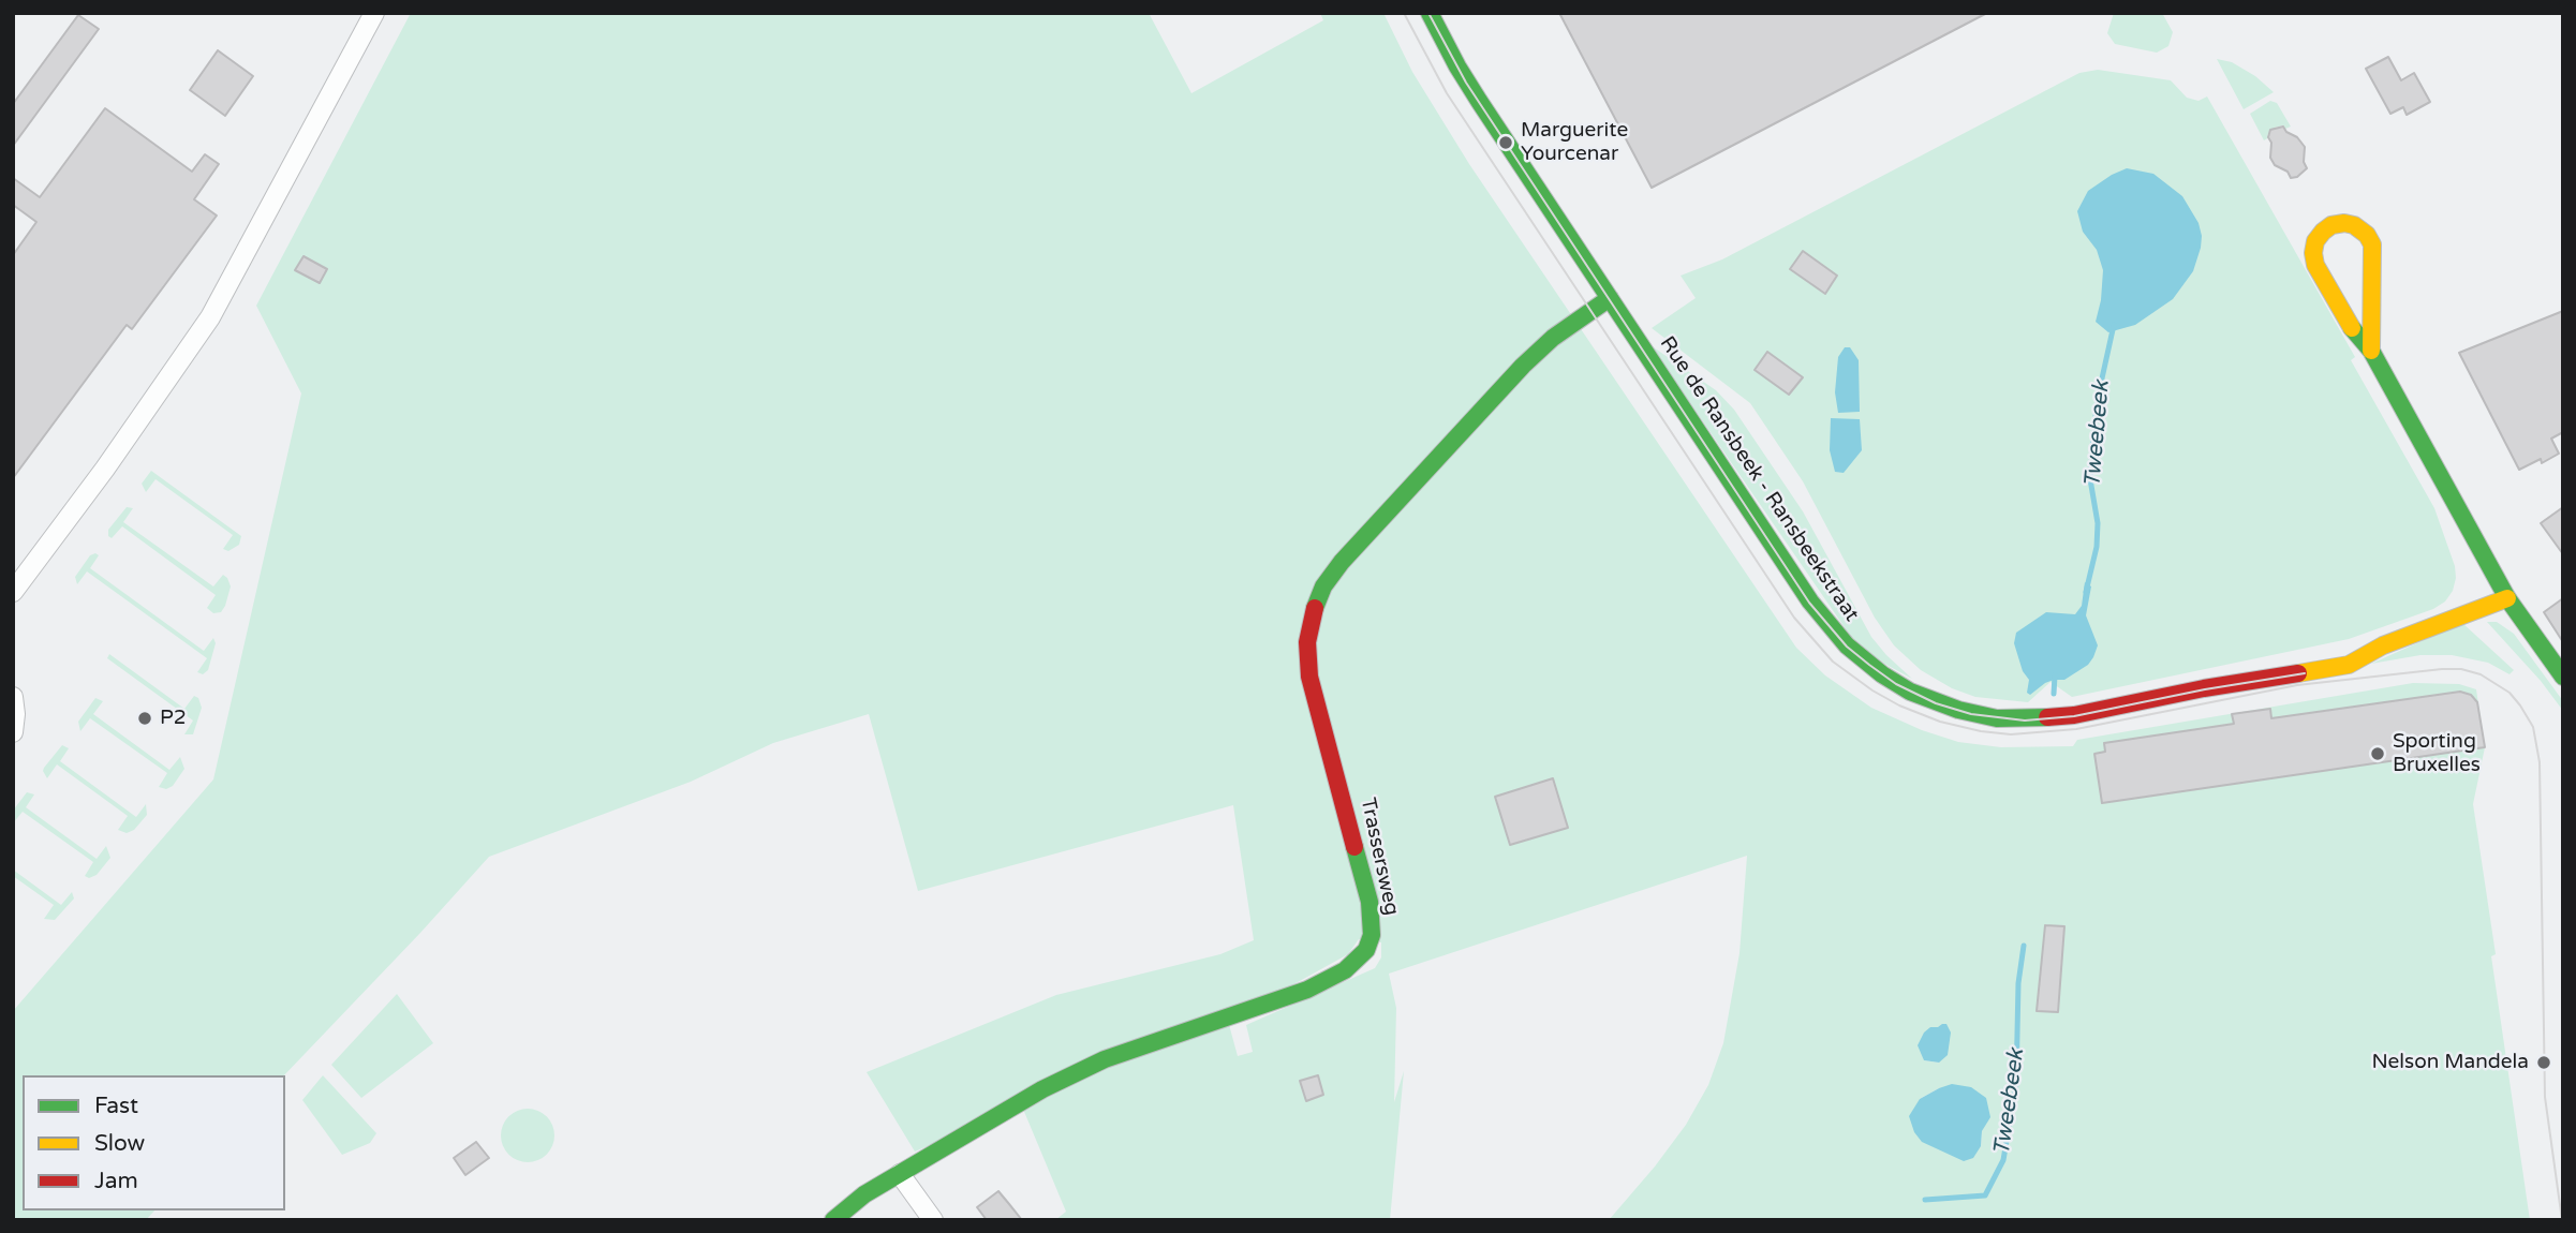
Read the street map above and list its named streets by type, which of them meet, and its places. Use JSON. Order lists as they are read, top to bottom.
{
  "streets": {
    "street": ["Rue de Ransbeek - Ransbeekstraat", "Trassersweg"]
  },
  "crossings": [
    ["Rue de Ransbeek - Ransbeekstraat", "Trassersweg"]
  ],
  "water": ["Tweebeek"],
  "places": [
    "Marguerite Yourcenar",
    "P2",
    "Sporting Bruxelles",
    "Nelson Mandela"
  ],
  "legend": ["Fast", "Slow", "Jam"]
}
